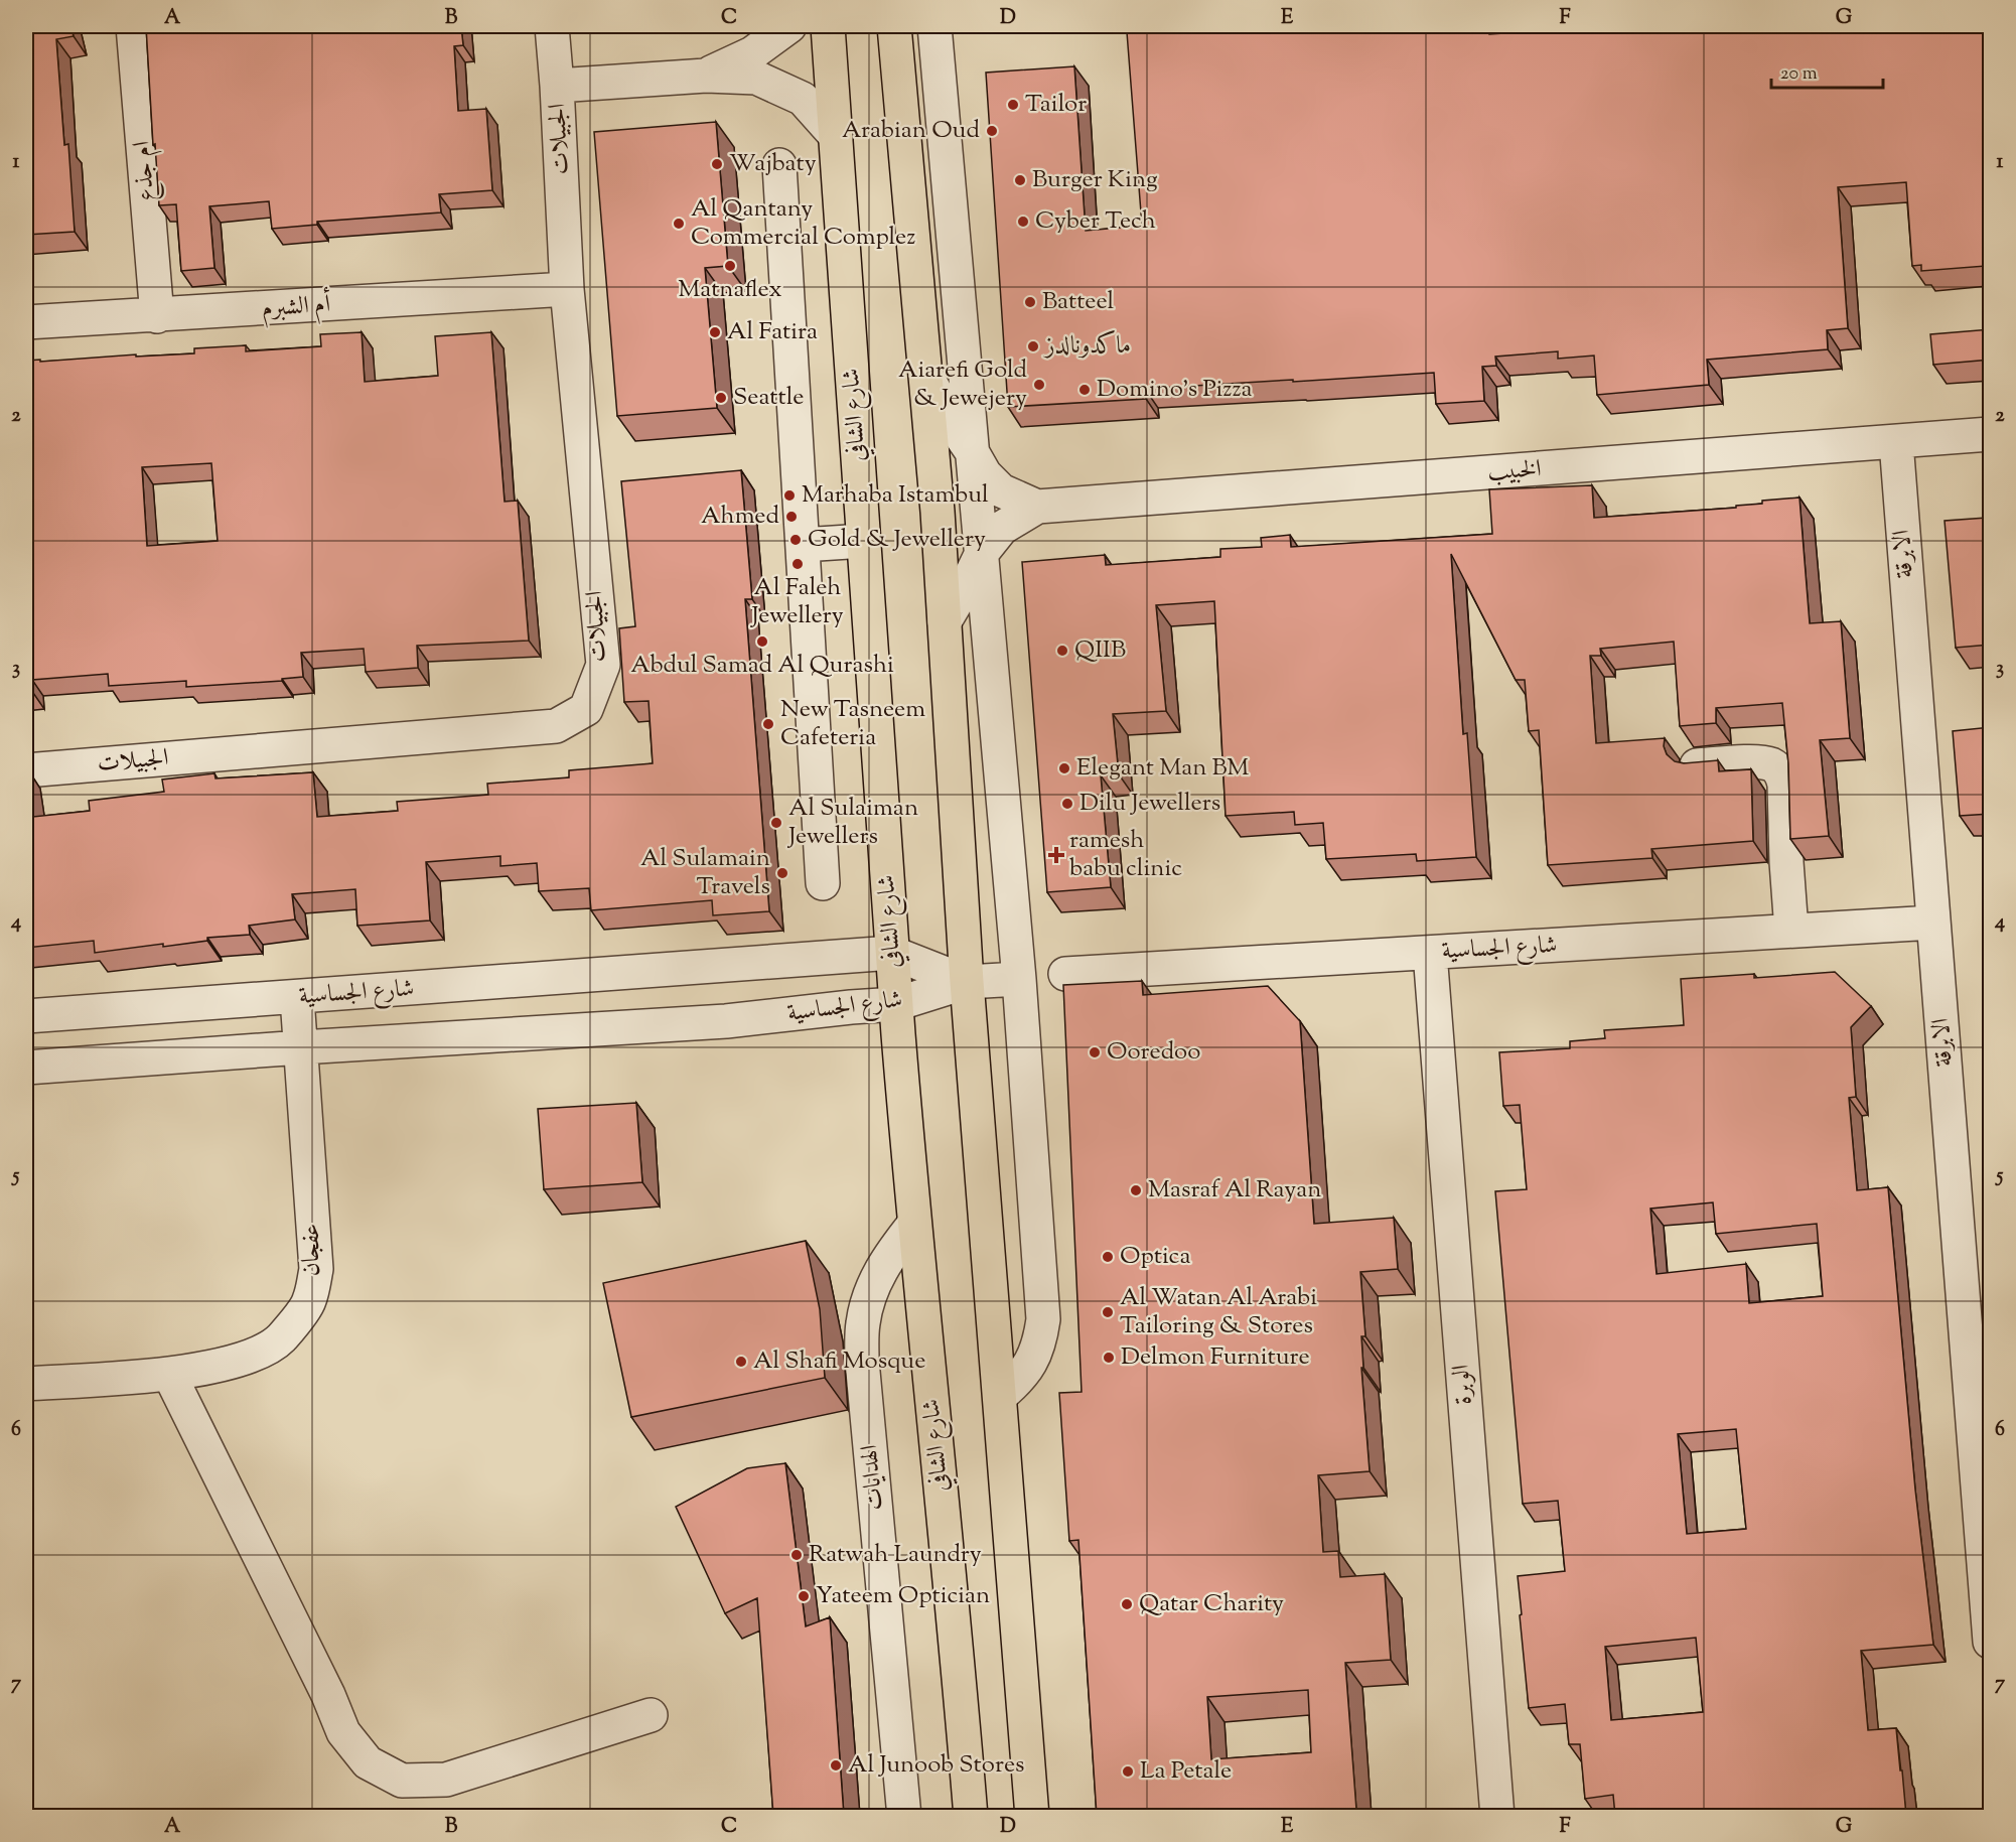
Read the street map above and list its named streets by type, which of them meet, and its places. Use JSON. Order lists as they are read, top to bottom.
{
  "streets": {
    "main road": ["شارع الشافي"],
    "street": [
      "الجبيلات",
      "ام جذع",
      "أم الشبرم",
      "الخبيب",
      "الابرقة",
      "شارع الجساسية",
      "عفجان",
      "الوبرة",
      "الهدايات"
    ]
  },
  "crossings": [
    ["الجبيلات", "أم الشبرم"],
    ["الجبيلات", "شارع الشافي"],
    ["ام جذع", "أم الشبرم"],
    ["شارع الشافي", "شارع الجساسية"],
    ["شارع الشافي", "الهدايات"],
    ["الخبيب", "الابرقة"],
    ["الابرقة", "شارع الجساسية"],
    ["شارع الجساسية", "عفجان"],
    ["شارع الجساسية", "الوبرة"]
  ],
  "places": {
    "other": [
      "Tailor",
      "Arabian Oud",
      "Wajbaty",
      "Burger King",
      "Cyber Tech",
      "Al Qantany Commercial Complez",
      "Matnaflex",
      "Batteel",
      "Al Fatira",
      "ماكدونالدز",
      "Aiarefi Gold & Jewejery",
      "Domino's Pizza",
      "Seattle",
      "Marhaba Istambul",
      "Ahmed",
      "Gold & Jewellery",
      "Al Faleh Jewellery",
      "Abdul Samad Al Qurashi",
      "QIIB",
      "New Tasneem Cafeteria",
      "Elegant Man BM",
      "Dilu Jewellers",
      "Al Sulaiman Jewellers",
      "Al Sulamain Travels",
      "Ooredoo",
      "Masraf Al Rayan",
      "Optica",
      "Al Watan Al Arabi Tailoring & Stores",
      "Delmon Furniture",
      "Al Shafi Mosque",
      "Ratwah Laundry",
      "Yateem Optician",
      "Qatar Charity",
      "Al Junoob Stores",
      "La Petale"
    ],
    "health": ["ramesh babu clinic"]
  },
  "scale_bar": "20 m",
  "grid": {
    "columns": [
      "A",
      "B",
      "C",
      "D",
      "E",
      "F",
      "G"
    ],
    "rows": [
      "1",
      "2",
      "3",
      "4",
      "5",
      "6",
      "7"
    ]
  }
}
